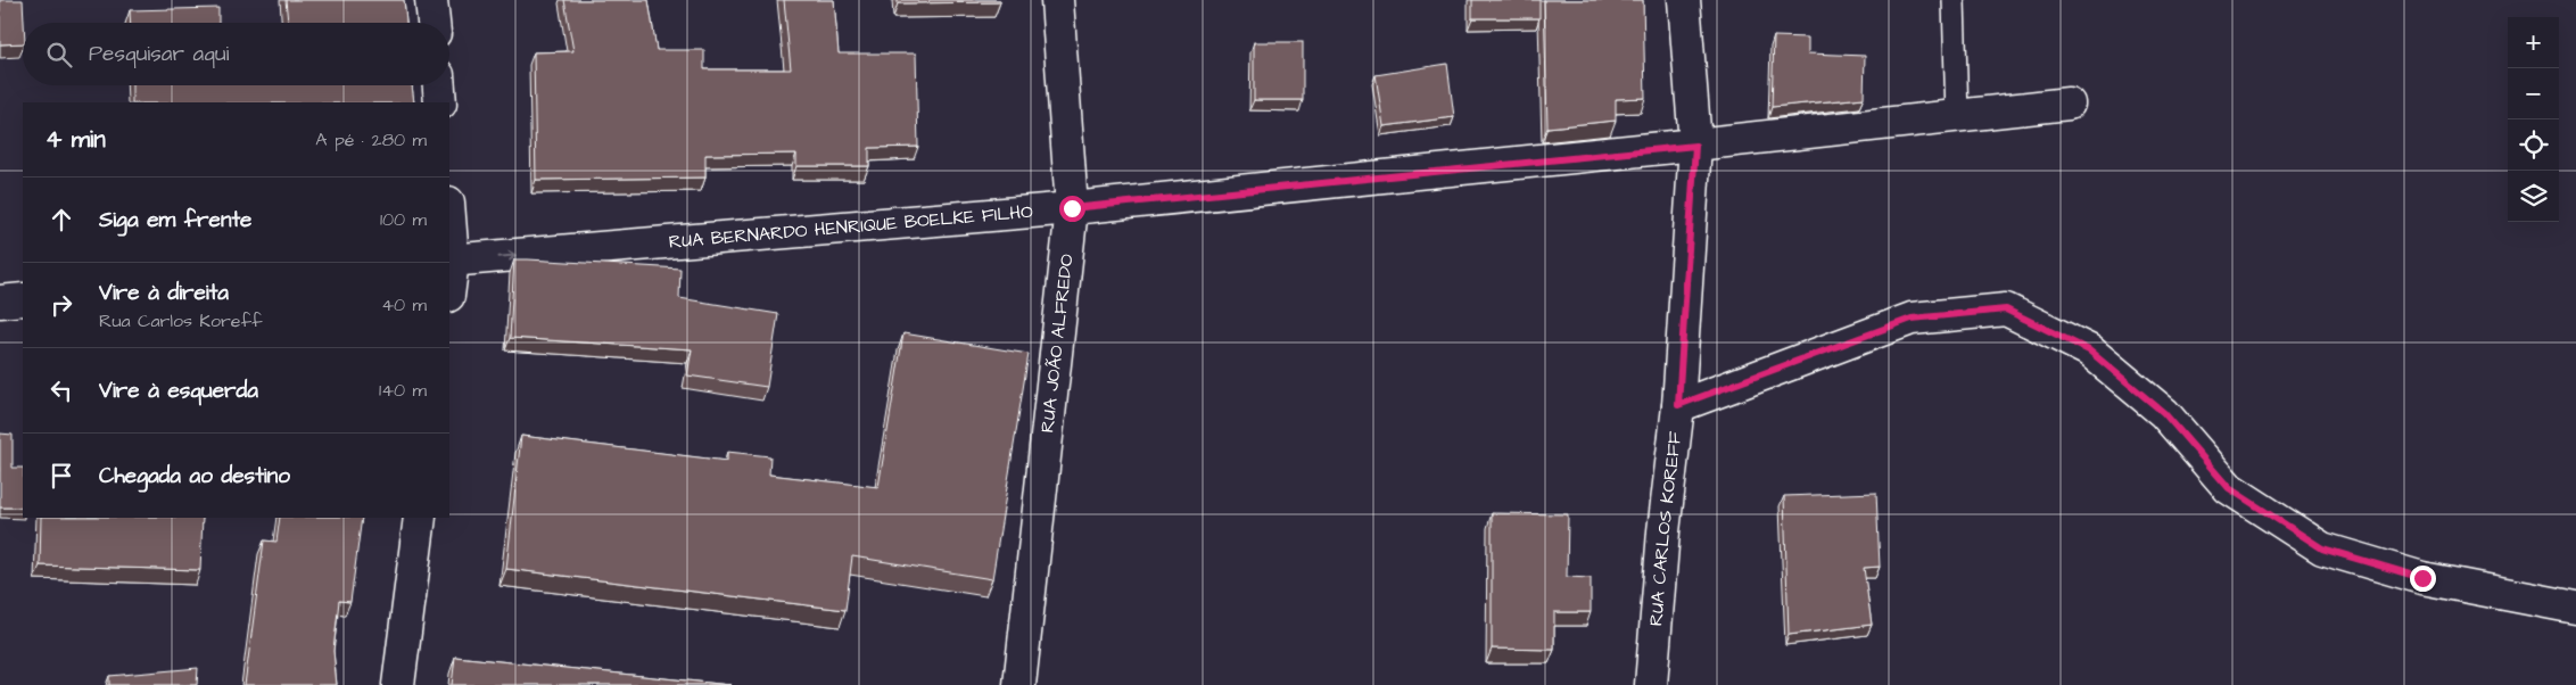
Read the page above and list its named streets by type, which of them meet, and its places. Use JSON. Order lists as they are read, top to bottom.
{
  "streets": {
    "street": ["RUA BERNARDO HENRIQUE BOELKE FILHO", "RUA JOÃO ALFREDO", "RUA CARLOS KOREFF"]
  },
  "crossings": [
    ["RUA BERNARDO HENRIQUE BOELKE FILHO", "RUA JOÃO ALFREDO"],
    ["RUA BERNARDO HENRIQUE BOELKE FILHO", "RUA CARLOS KOREFF"]
  ],
  "one_way": ["RUA BERNARDO HENRIQUE BOELKE FILHO"],
  "page": {
    "map_buttons": ["+", "−"],
    "search": "Pesquisar aqui",
    "heading": ["4 min", "A pé · 280 m"],
    "list": [
      ["Siga em frente", "100 m"],
      ["Vire à direita", "Rua Carlos Koreff", "40 m"],
      ["Vire à esquerda", "140 m"],
      "Chegada ao destino"
    ]
  }
}
